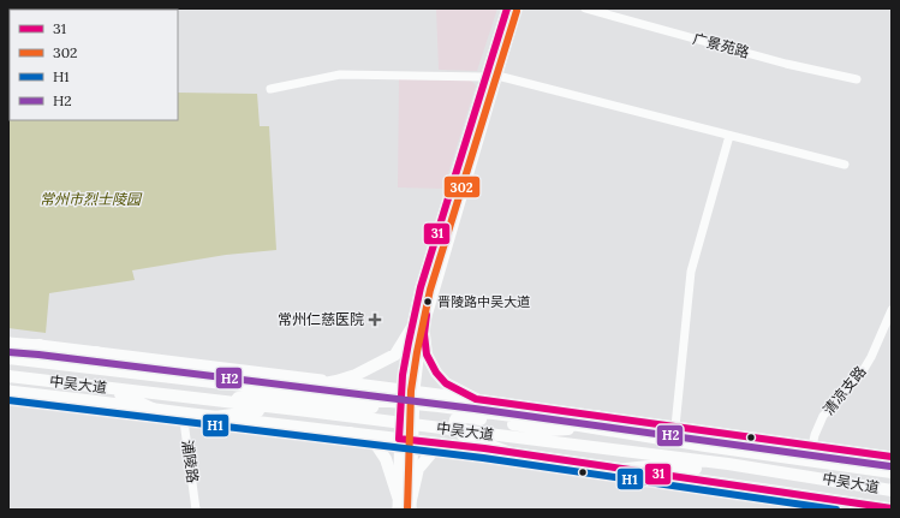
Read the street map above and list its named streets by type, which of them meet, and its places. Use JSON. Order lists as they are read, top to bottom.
{
  "streets": {
    "main road": ["中吴大道"],
    "street": ["广景苑路", "清凉支路", "浦陵路"]
  },
  "parks": ["常州市烈士陵园"],
  "places": {
    "other": ["晋陵路中吴大道"],
    "health": ["常州仁慈医院"]
  },
  "lines": [
    "transit line 31",
    "transit line 302",
    "transit line H2",
    "transit line H1"
  ],
  "legend": [
    "31",
    "302",
    "H1",
    "H2"
  ]
}
